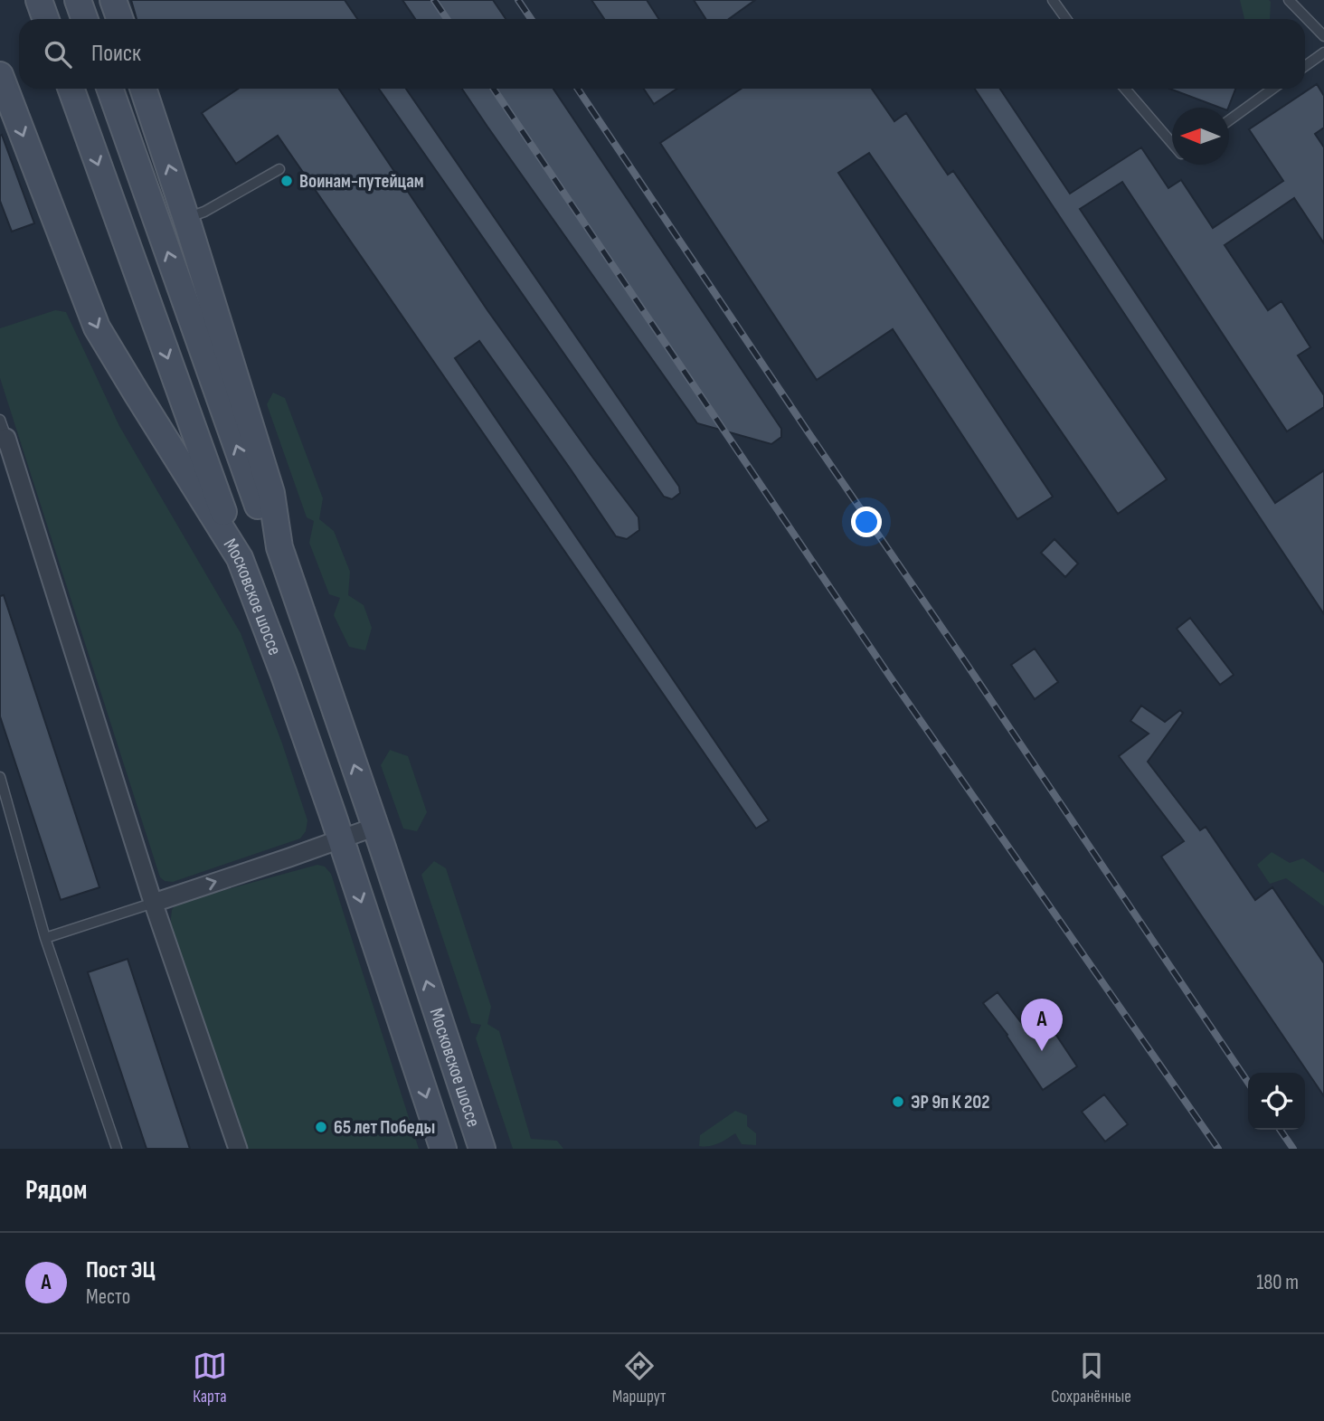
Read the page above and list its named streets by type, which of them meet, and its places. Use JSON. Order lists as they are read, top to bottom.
{
  "streets": {
    "main road": ["Московское шоссе"]
  },
  "places": ["Воинам-путейцам", "ЭР 9п К 202", "65 лет Победы"],
  "north": "left",
  "page": {
    "search": "Поиск",
    "pins": "A",
    "heading": "Рядом",
    "list": [
      {
        "mark": "A",
        "name": "Пост ЭЦ",
        "note": "Место",
        "value": "180 m"
      }
    ],
    "nav": ["Карта", "Маршрут", "Сохранённые"]
  }
}
